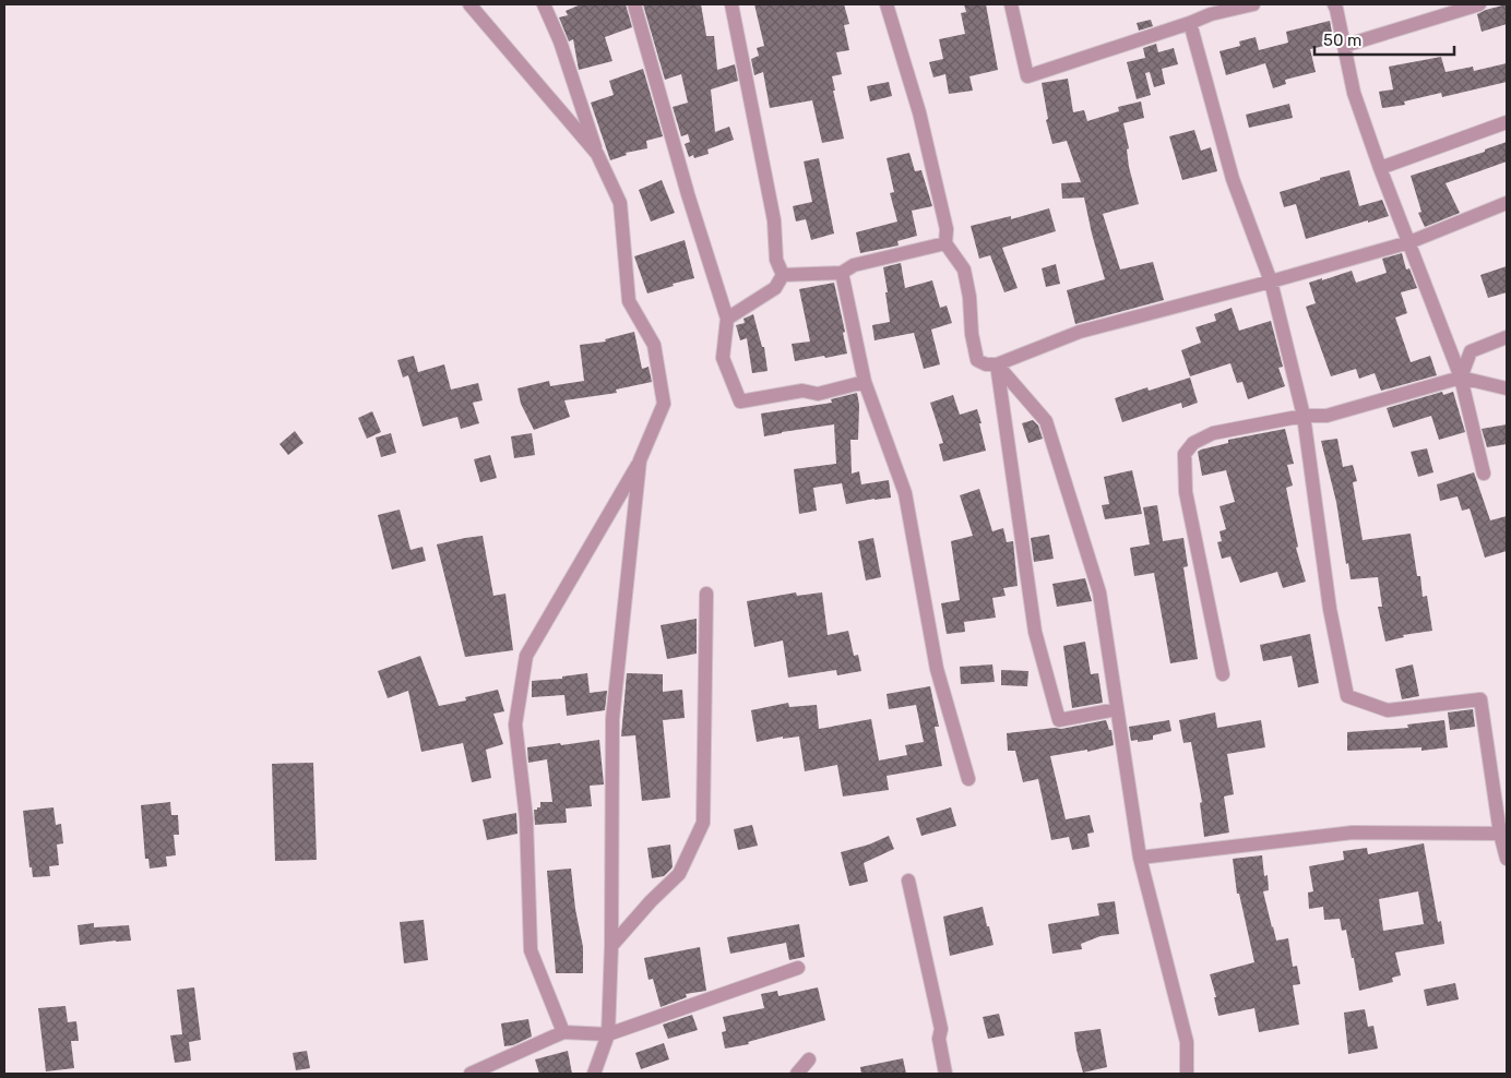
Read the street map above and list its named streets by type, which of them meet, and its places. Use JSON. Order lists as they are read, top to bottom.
{
  "scale_bar": "50 m"
}
